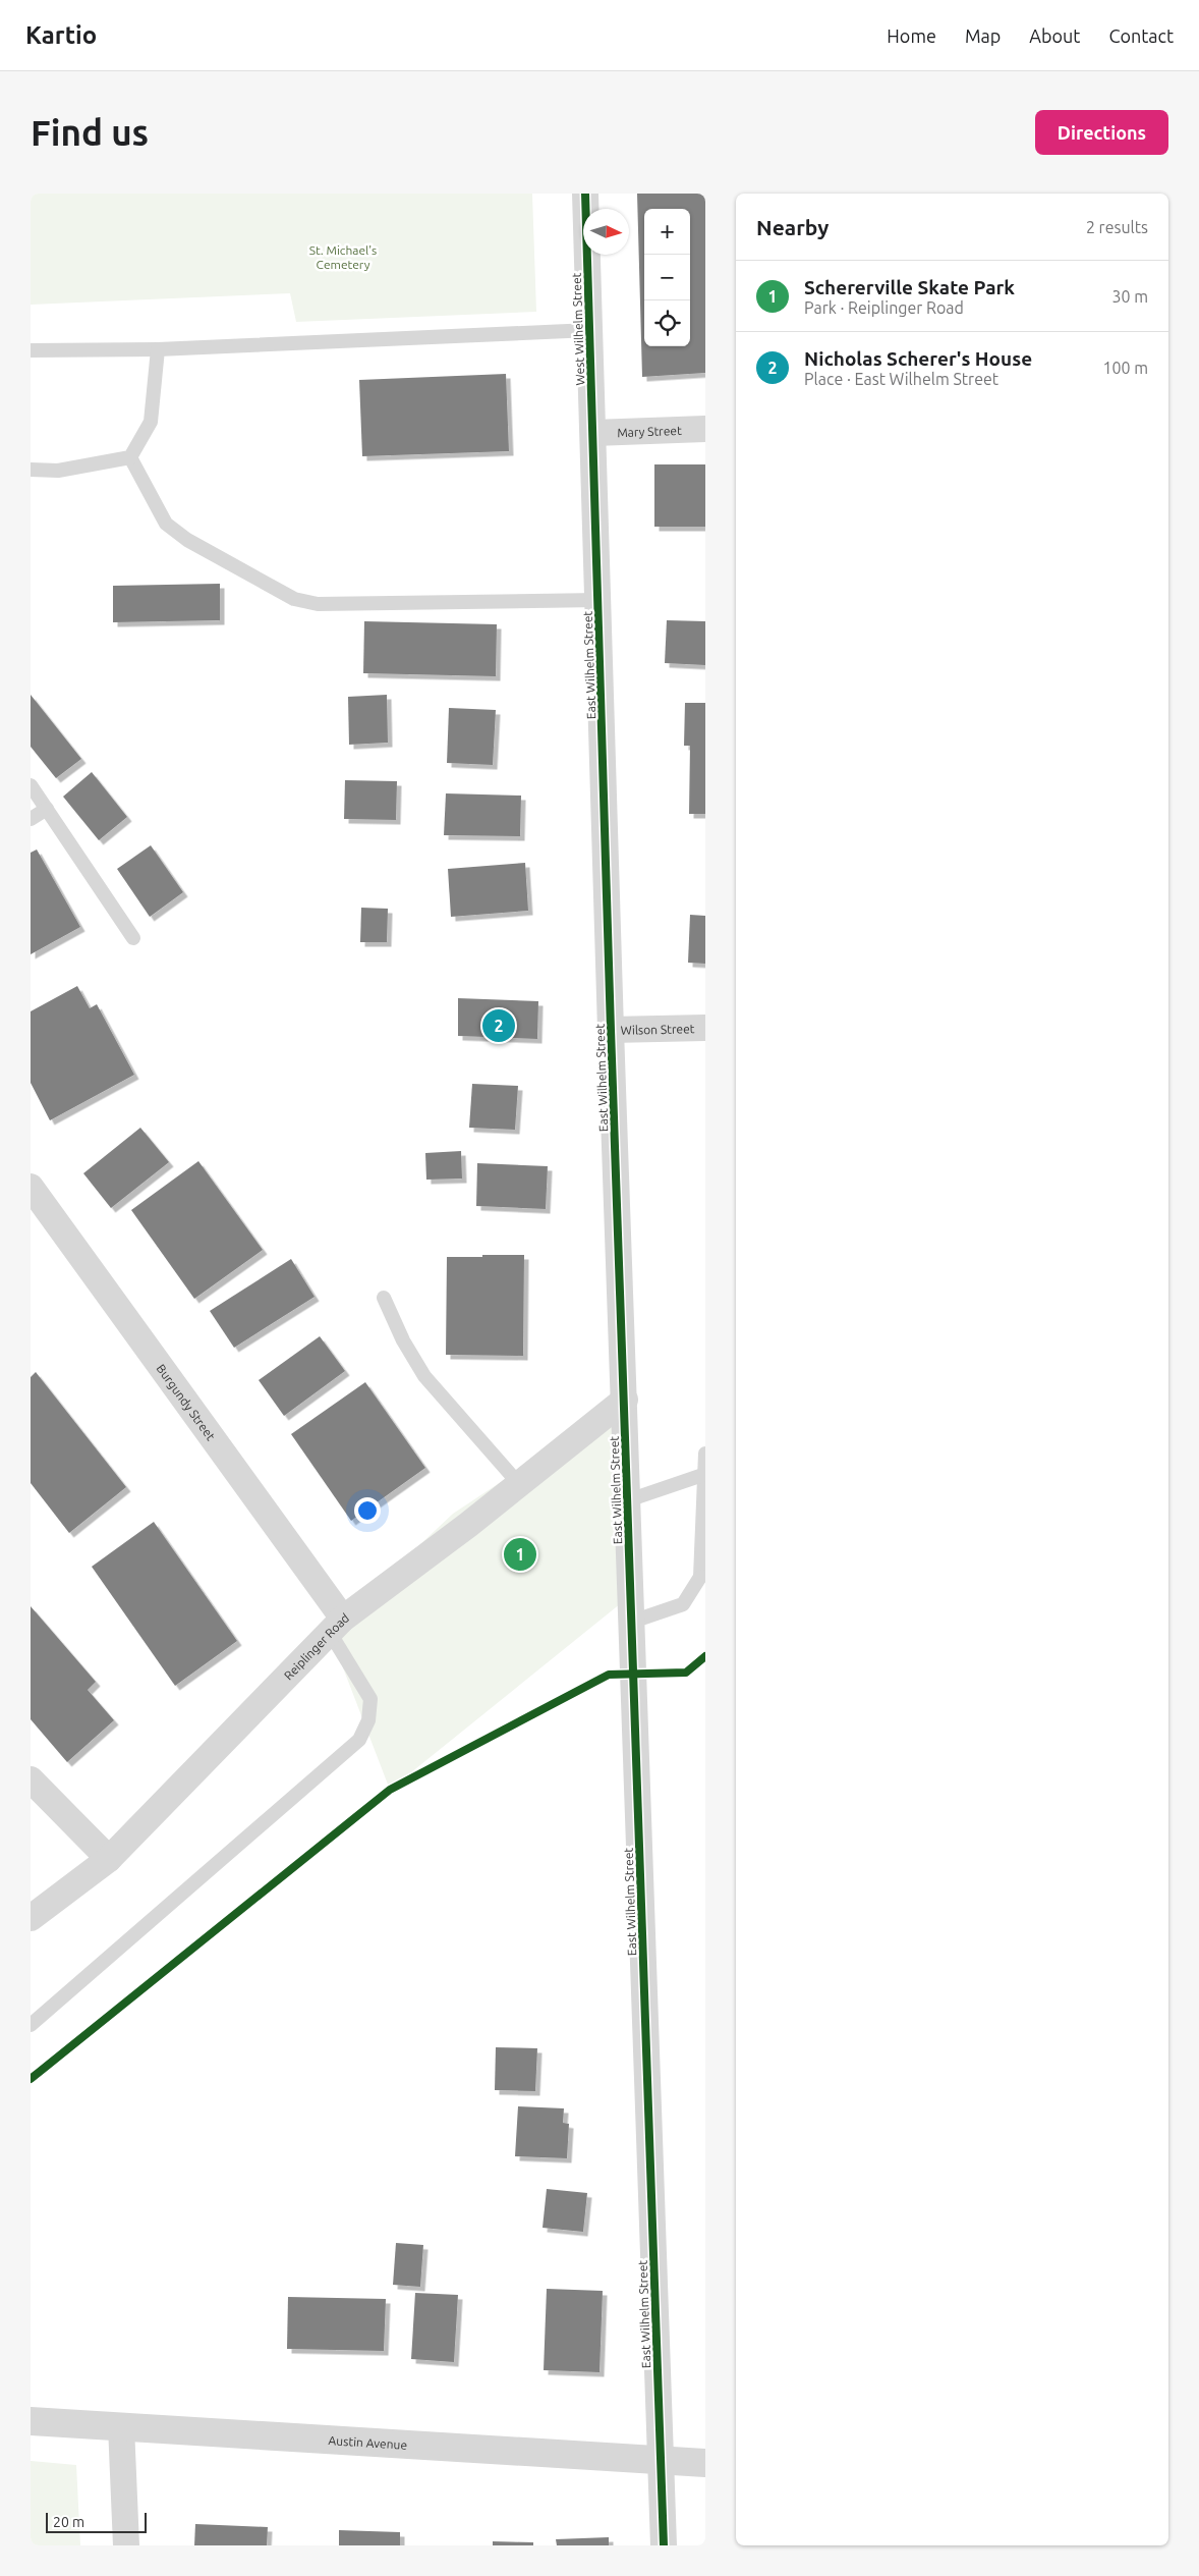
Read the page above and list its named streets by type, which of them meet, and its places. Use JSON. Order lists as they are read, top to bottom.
{
  "streets": {
    "street": [
      "West Wilhelm Street",
      "Mary Street",
      "East Wilhelm Street",
      "Wilson Street",
      "Burgundy Street",
      "Reiplinger Road",
      "Austin Avenue"
    ]
  },
  "crossings": [
    ["West Wilhelm Street", "Mary Street"],
    ["West Wilhelm Street", "East Wilhelm Street"],
    ["Mary Street", "East Wilhelm Street"],
    ["East Wilhelm Street", "Wilson Street"],
    ["East Wilhelm Street", "Reiplinger Road"],
    ["East Wilhelm Street", "Austin Avenue"],
    ["Burgundy Street", "Reiplinger Road"]
  ],
  "parks": ["St. Michael's Cemetery"],
  "scale_bar": "20 m",
  "north": "right",
  "page": {
    "header": "Kartio",
    "nav": [
      "Home",
      "Map",
      "About",
      "Contact"
    ],
    "buttons": "Directions",
    "title": "Find us",
    "heading": ["Nearby", "2 results"],
    "map_buttons": ["+", "−"],
    "list": [
      {
        "mark": "1",
        "name": "Schererville Skate Park",
        "note": "Park · Reiplinger Road",
        "value": "30 m"
      },
      {
        "mark": "2",
        "name": "Nicholas Scherer's House",
        "note": "Place · East Wilhelm Street",
        "value": "100 m"
      }
    ],
    "pins": ["2", "1"],
    "scale": "20 m"
  }
}
